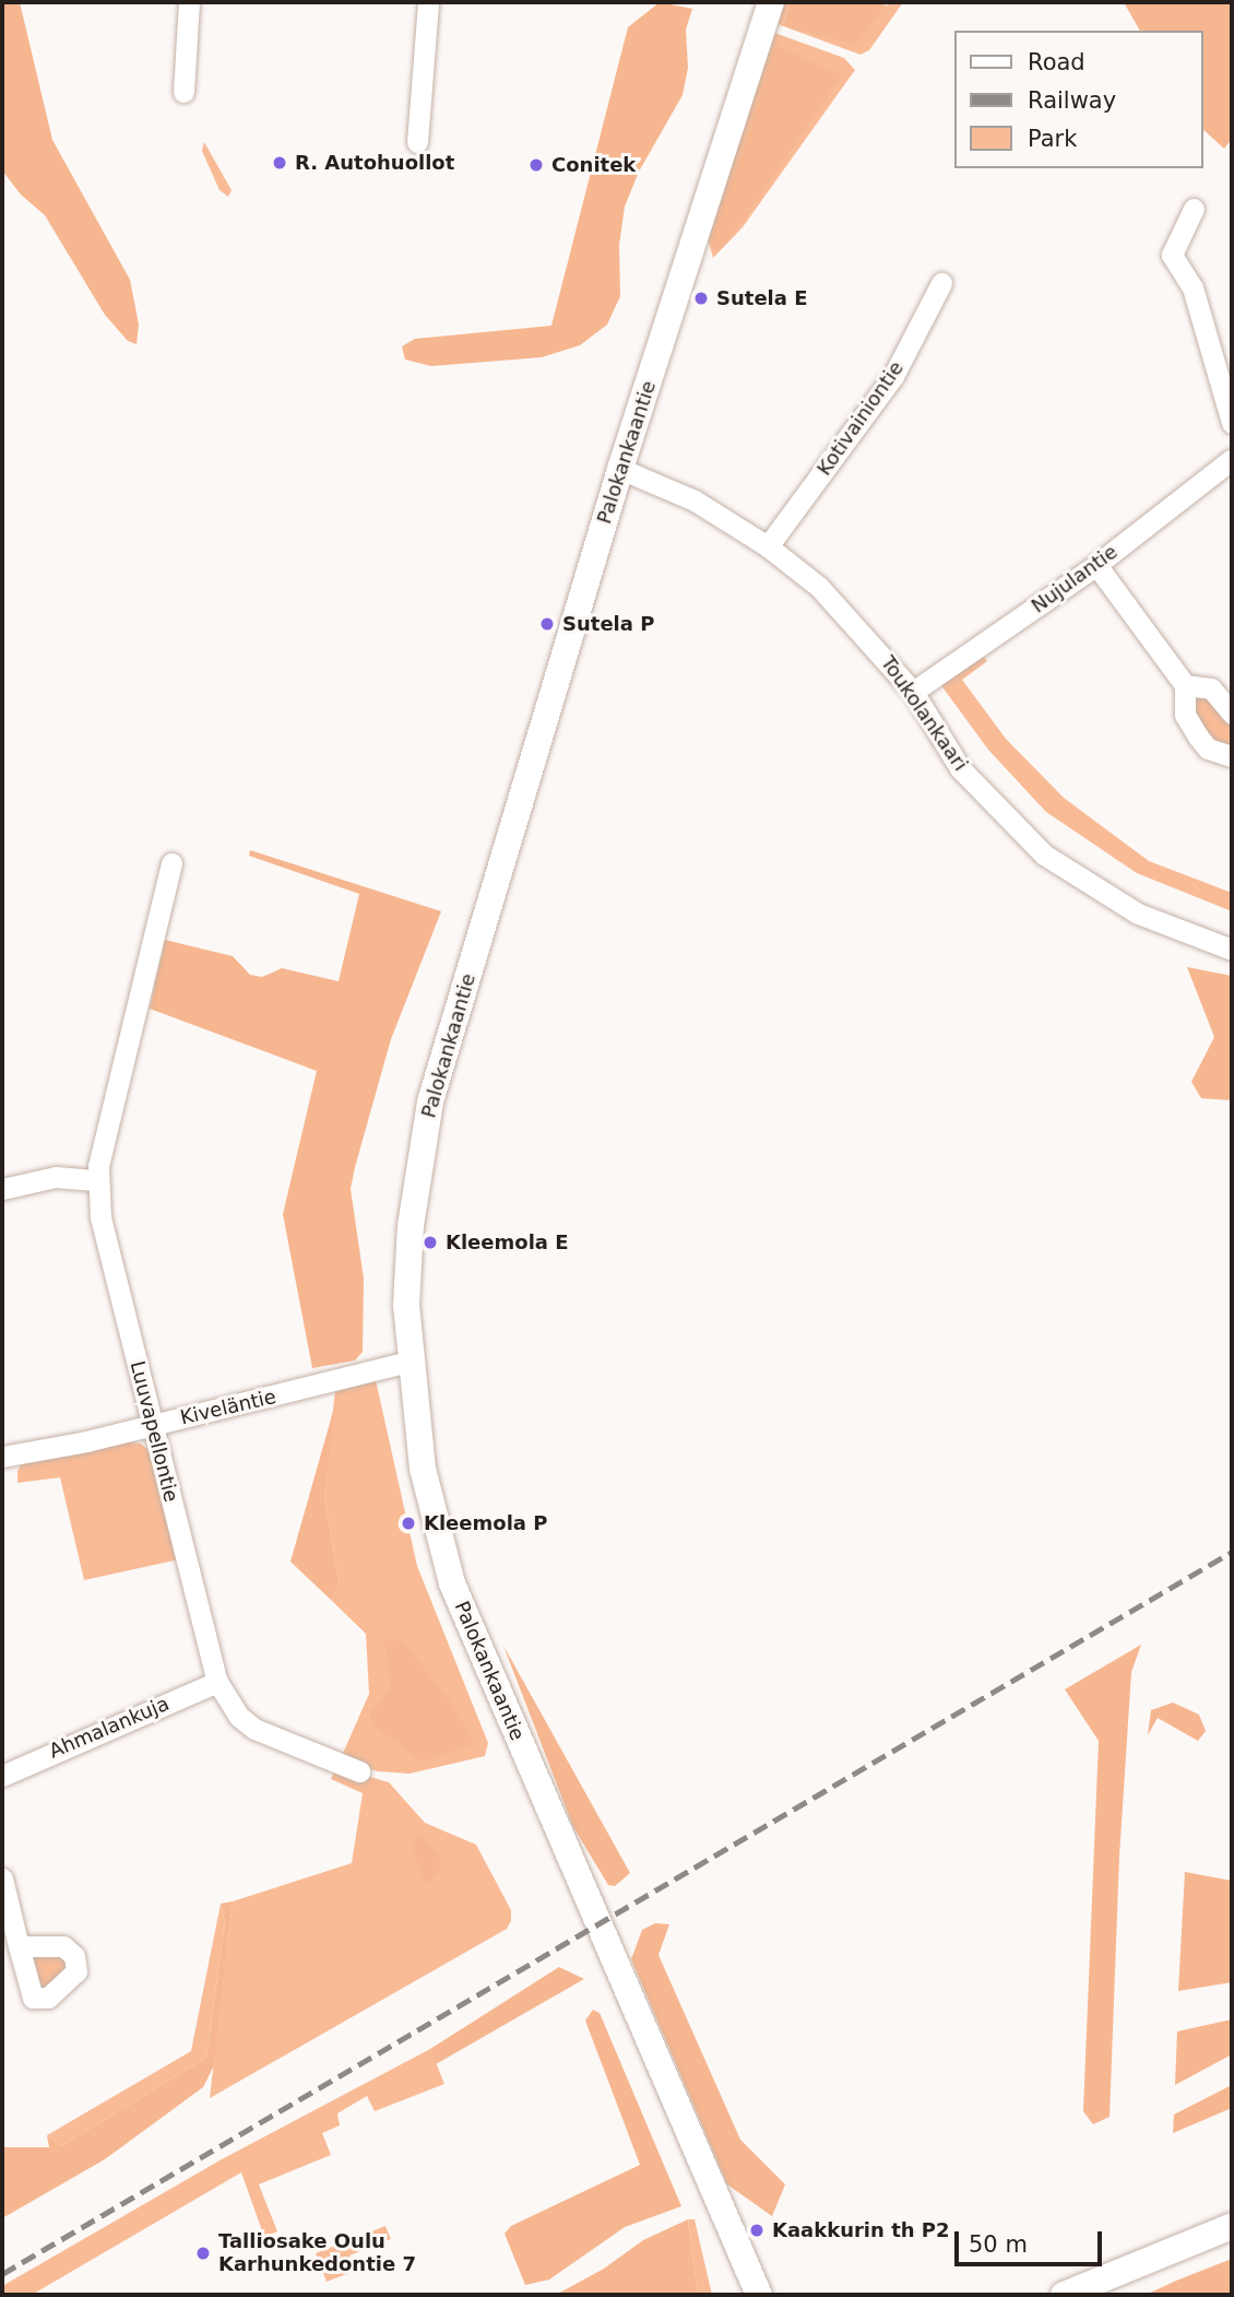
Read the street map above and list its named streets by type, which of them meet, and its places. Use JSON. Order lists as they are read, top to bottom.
{
  "streets": {
    "main road": ["Palokankaantie"],
    "street": [
      "Kotivainiontie",
      "Nujulantie",
      "Toukolankaari",
      "Kiveläntie",
      "Luuvapellontie",
      "Ahmalankuja"
    ]
  },
  "crossings": [
    ["Kotivainiontie", "Toukolankaari"],
    ["Palokankaantie", "Toukolankaari"],
    ["Palokankaantie", "Kiveläntie"],
    ["Nujulantie", "Toukolankaari"],
    ["Kiveläntie", "Luuvapellontie"],
    ["Luuvapellontie", "Ahmalankuja"]
  ],
  "places": [
    "R. Autohuollot",
    "Conitek",
    "Sutela E",
    "Sutela P",
    "Kleemola E",
    "Kleemola P",
    "Kaakkurin th P2",
    "Talliosake Oulu Karhunkedontie 7"
  ],
  "legend": ["Road", "Railway", "Park"],
  "scale_bar": "50 m"
}
